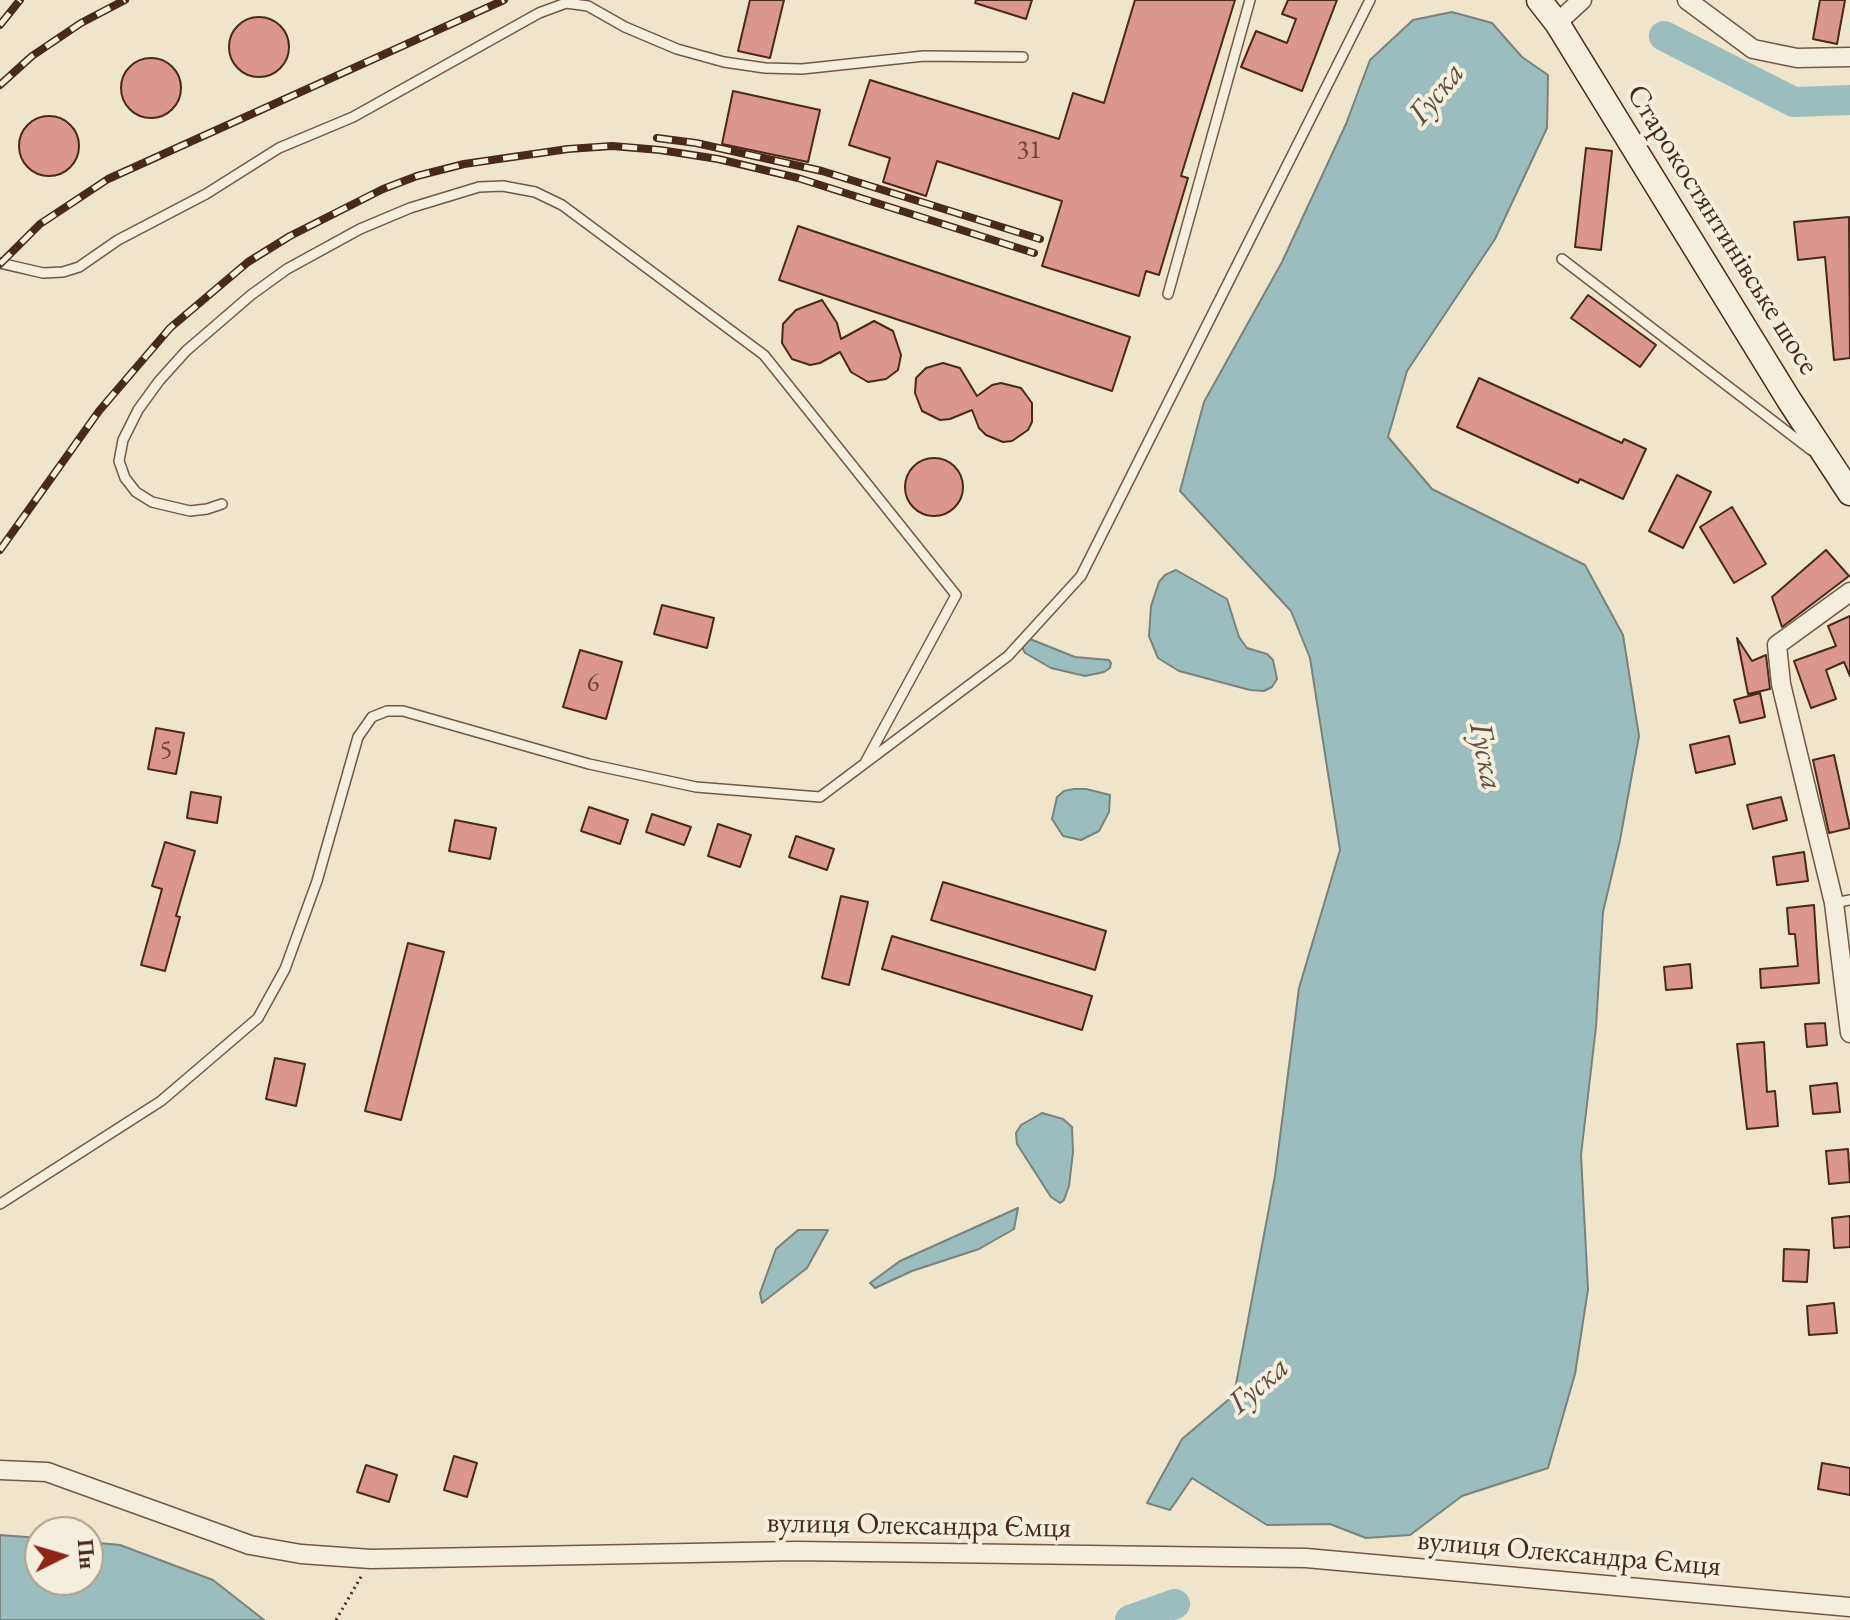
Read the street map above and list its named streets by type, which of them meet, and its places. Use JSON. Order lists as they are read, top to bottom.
{
  "streets": {
    "main road": ["Старокостянтинівське шосе"],
    "street": ["вулиця Олександра Ємця"]
  },
  "water": ["Гуска"],
  "house_numbers": ["31", "6", "5"],
  "north": "right"
}
